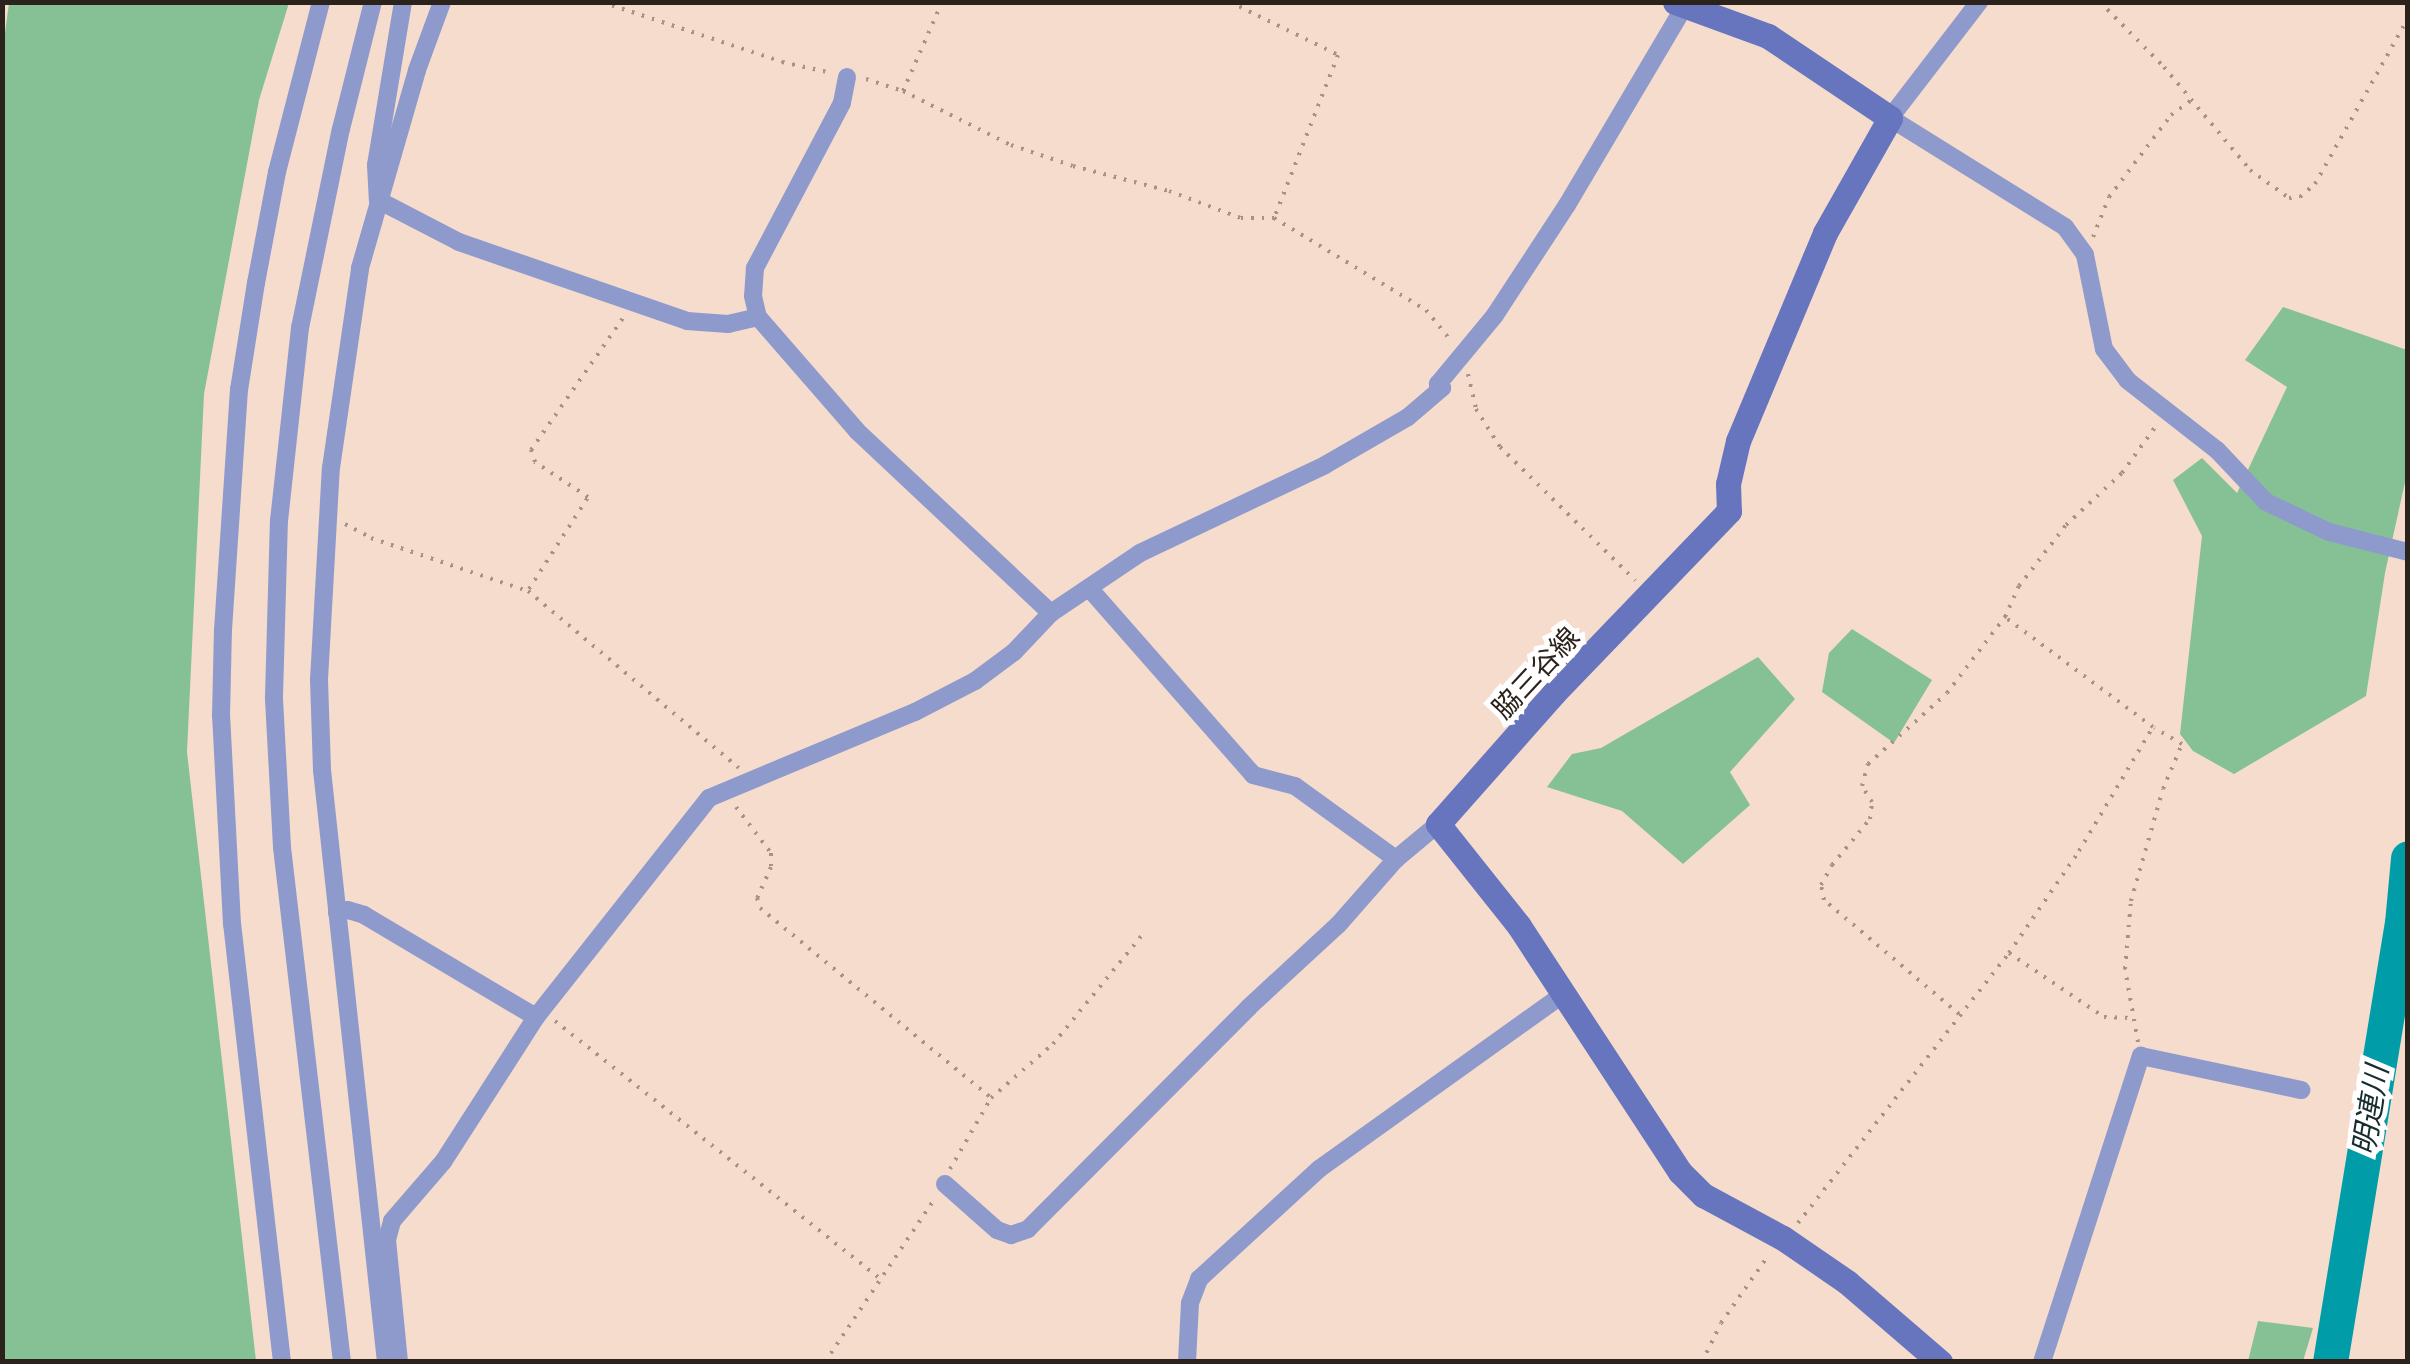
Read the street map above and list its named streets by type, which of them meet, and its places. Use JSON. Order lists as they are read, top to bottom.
{
  "streets": {
    "main road": ["脇三谷線"]
  },
  "water": ["明連川"]
}
